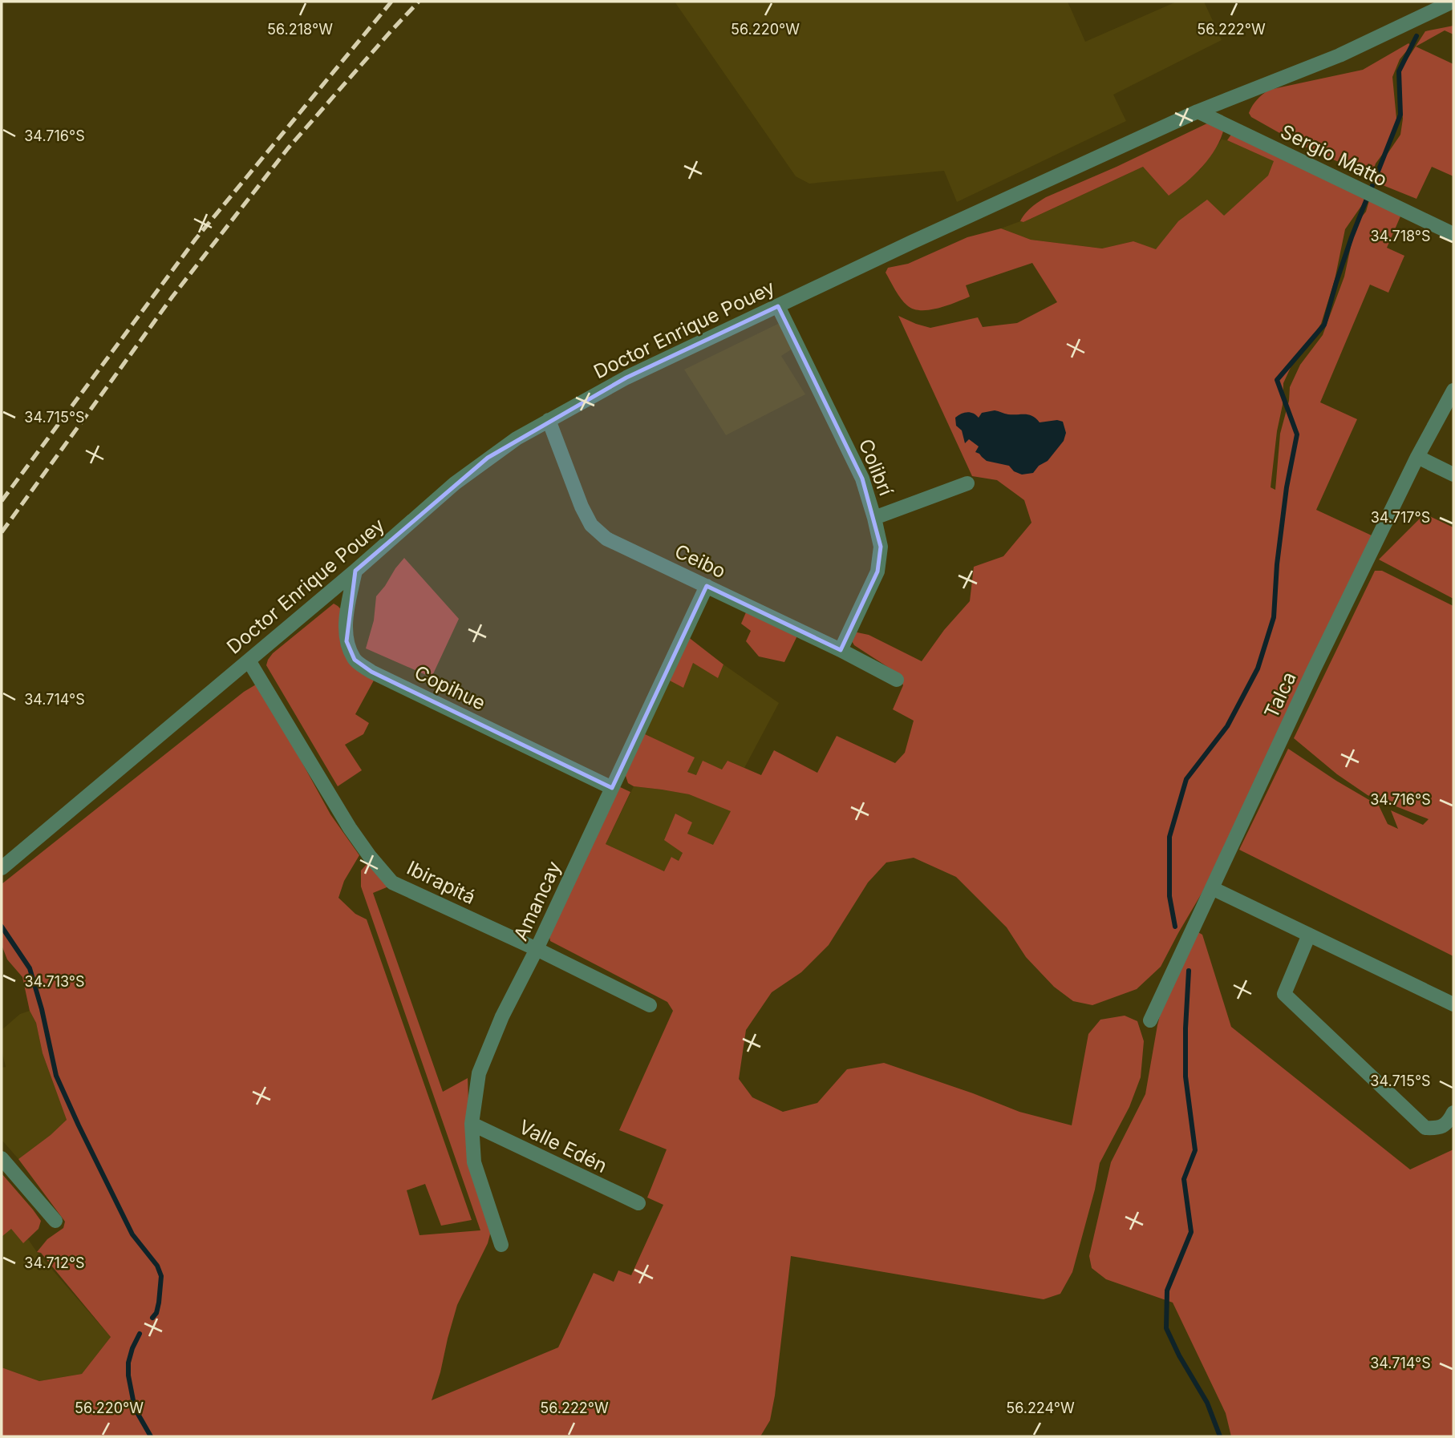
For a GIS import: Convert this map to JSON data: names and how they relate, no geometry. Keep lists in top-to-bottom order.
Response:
{
  "streets": {
    "street": [
      "Sergio Matto",
      "Doctor Enrique Pouey",
      "Colibrí",
      "Ceibo",
      "Copihue",
      "Talca",
      "Ibirapitá",
      "Amancay",
      "Valle Edén"
    ]
  },
  "crossings": [
    ["Sergio Matto", "Doctor Enrique Pouey"],
    ["Doctor Enrique Pouey", "Colibrí"],
    ["Doctor Enrique Pouey", "Ceibo"],
    ["Doctor Enrique Pouey", "Copihue"],
    ["Doctor Enrique Pouey", "Ibirapitá"],
    ["Colibrí", "Ceibo"],
    ["Ceibo", "Amancay"],
    ["Copihue", "Amancay"],
    ["Ibirapitá", "Amancay"],
    ["Amancay", "Valle Edén"]
  ],
  "coordinates": [
    "56.218°W",
    "56.220°W",
    "56.222°W",
    "34.716°S",
    "34.718°S",
    "34.715°S",
    "34.717°S",
    "34.714°S",
    "34.713°S",
    "34.712°S",
    "56.224°W"
  ]
}
